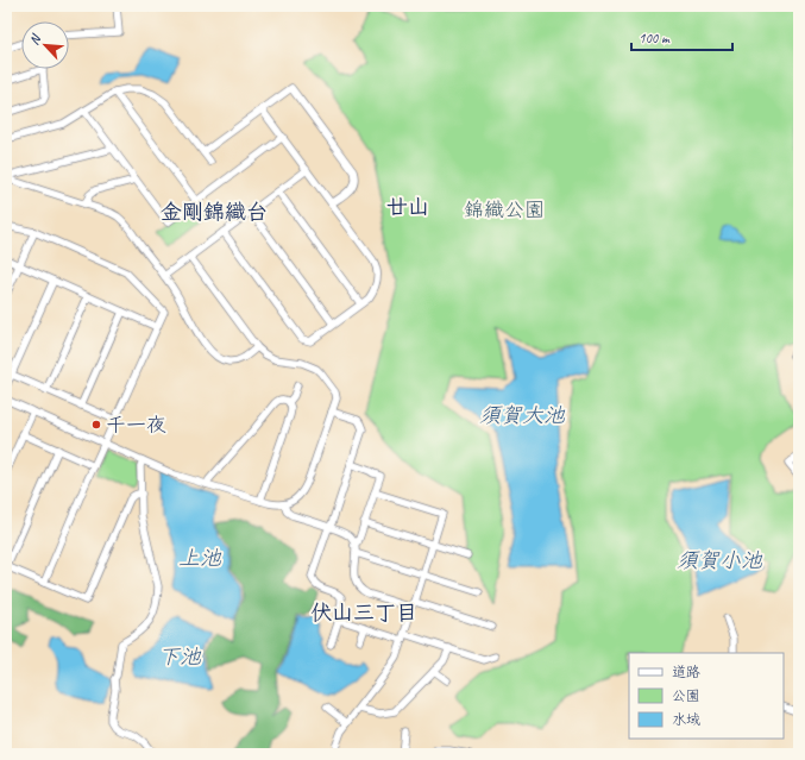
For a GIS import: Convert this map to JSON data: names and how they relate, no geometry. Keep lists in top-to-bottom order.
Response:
{
  "districts": ["廿山", "金剛錦織台", "伏山三丁目"],
  "water": [
    "須賀大池",
    "上池",
    "須賀小池",
    "下池"
  ],
  "parks": ["錦織公園"],
  "places": ["千一夜"],
  "legend": ["道路", "公園", "水域"],
  "scale_bar": "100 m",
  "north": "top left"
}
